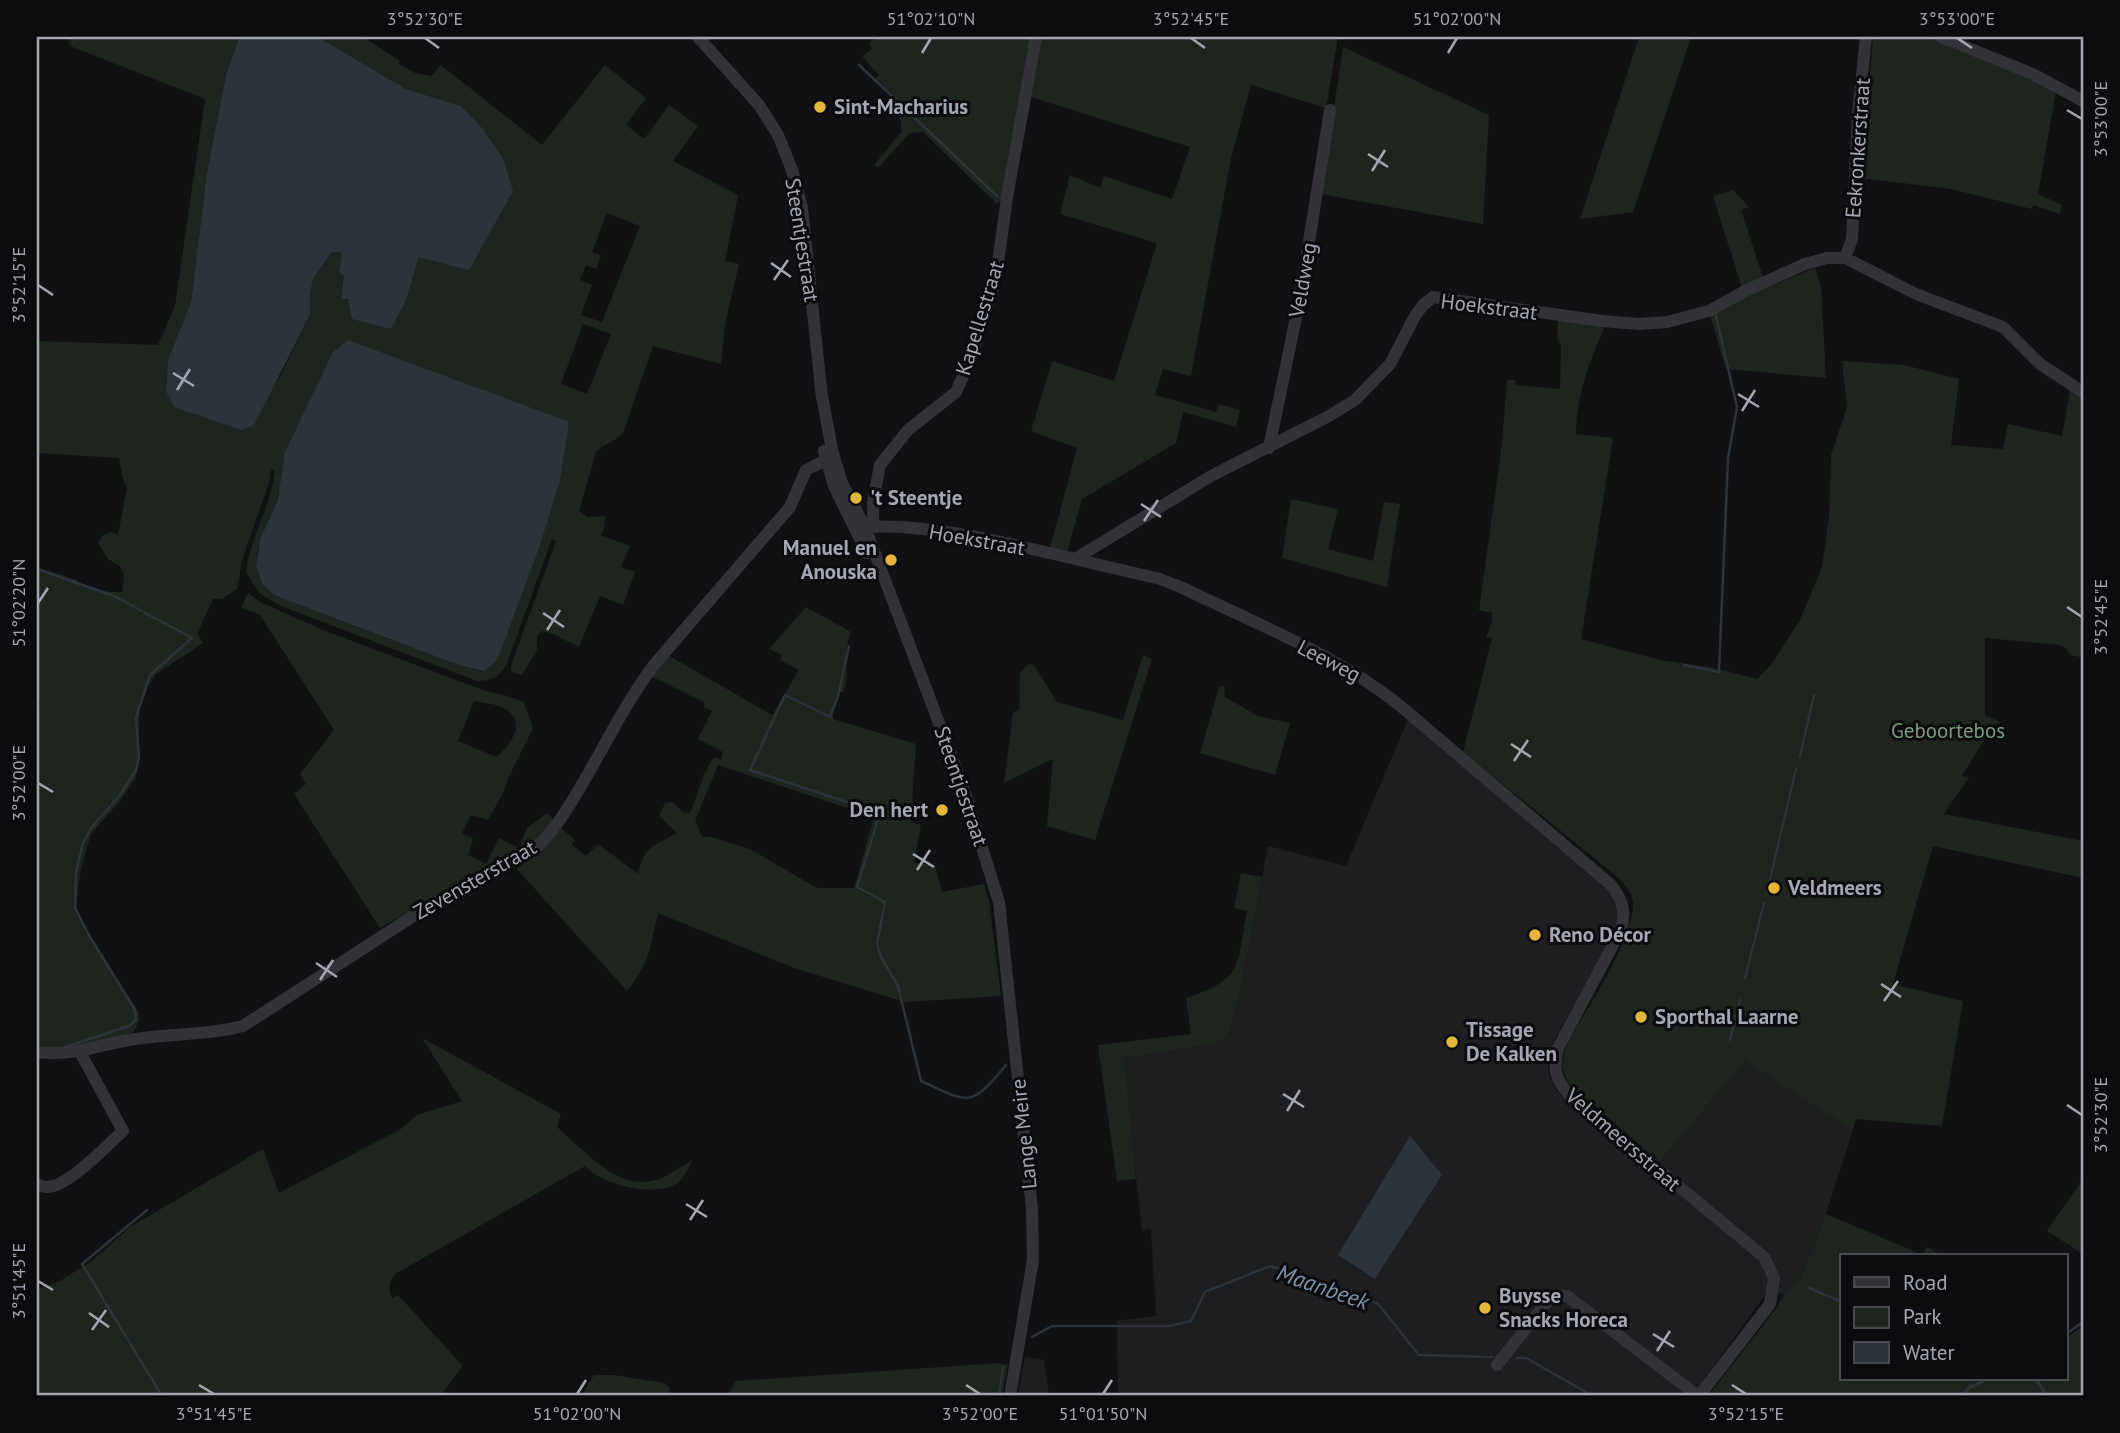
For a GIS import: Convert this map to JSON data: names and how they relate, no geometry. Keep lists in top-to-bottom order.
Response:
{
  "streets": {
    "street": [
      "Eekronkerstraat",
      "Steentjestraat",
      "Veldweg",
      "Hoekstraat",
      "Kapellestraat",
      "Leeweg",
      "Zevensterstraat",
      "Lange Meire",
      "Veldmeersstraat"
    ]
  },
  "crossings": [
    ["Eekronkerstraat", "Hoekstraat"],
    ["Steentjestraat", "Hoekstraat"],
    ["Steentjestraat", "Kapellestraat"],
    ["Steentjestraat", "Zevensterstraat"],
    ["Steentjestraat", "Lange Meire"],
    ["Veldweg", "Hoekstraat"],
    ["Hoekstraat", "Kapellestraat"],
    ["Hoekstraat", "Leeweg"],
    ["Leeweg", "Veldmeersstraat"]
  ],
  "water": ["Maanbeek"],
  "parks": ["Geboortebos"],
  "places": [
    "Sint-Macharius",
    "'t Steentje",
    "Manuel en Anouska",
    "Den hert",
    "Veldmeers",
    "Reno Décor",
    "Sporthal Laarne",
    "Tissage De Kalken",
    "Buysse Snacks Horeca"
  ],
  "legend": ["Road", "Park", "Water"],
  "coordinates": [
    "3°52'30\"E",
    "51°02'10\"N",
    "3°52'45\"E",
    "51°02'00\"N",
    "3°53'00\"E",
    "3°52'15\"E",
    "51°02'20\"N",
    "3°52'00\"E",
    "3°51'45\"E",
    "51°01'50\"N"
  ]
}
